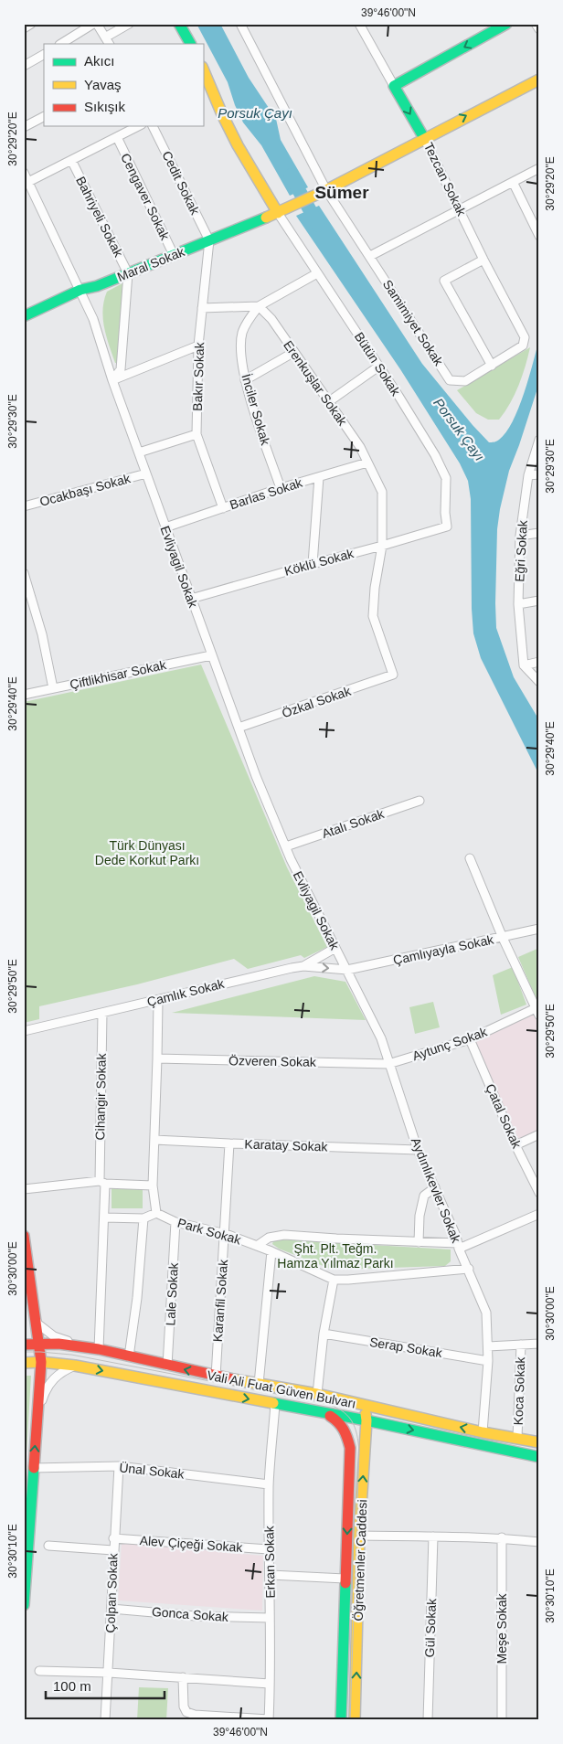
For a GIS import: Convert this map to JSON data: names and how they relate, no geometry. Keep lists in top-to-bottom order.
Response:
{
  "streets": {
    "main road": [
      "Tezcan Sokak",
      "Maral Sokak",
      "Vali Ali Fuat Güven Bulvarı",
      "Öğretmenler Caddesi"
    ],
    "street": [
      "Cedit Sokak",
      "Cengaver Sokak",
      "Bahriyeli Sokak",
      "Samimiyet Sokak",
      "Bütün Sokak",
      "Bakır Sokak",
      "Erenkuşlar Sokak",
      "İnciler Sokak",
      "Ocakbaşı Sokak",
      "Barlas Sokak",
      "Eğri Sokak",
      "Köklü Sokak",
      "Evliyagil Sokak",
      "Çiftlikhisar Sokak",
      "Özkal Sokak",
      "Atalı Sokak",
      "Çamlıyayla Sokak",
      "Çamlık Sokak",
      "Aytunç Sokak",
      "Özveren Sokak",
      "Cihangir Sokak",
      "Çatal Sokak",
      "Karatay Sokak",
      "Aydınlıkevler Sokak",
      "Park Sokak",
      "Lale Sokak",
      "Karanfil Sokak",
      "Serap Sokak",
      "Koca Sokak",
      "Ünal Sokak",
      "Alev Çiçeği Sokak",
      "Erkan Sokak",
      "Çolpan Sokak",
      "Gonca Sokak",
      "Gül Sokak",
      "Meşe Sokak"
    ]
  },
  "crossings": [
    ["Tezcan Sokak", "Maral Sokak"],
    ["Tezcan Sokak", "Samimiyet Sokak"],
    ["Cedit Sokak", "Maral Sokak"],
    ["Cedit Sokak", "Bakır Sokak"],
    ["Cengaver Sokak", "Maral Sokak"],
    ["Bahriyeli Sokak", "Maral Sokak"],
    ["Maral Sokak", "Samimiyet Sokak"],
    ["Maral Sokak", "Bütün Sokak"],
    ["Maral Sokak", "Bakır Sokak"],
    ["Maral Sokak", "Evliyagil Sokak"],
    ["Bütün Sokak", "Köklü Sokak"],
    ["Bakır Sokak", "Barlas Sokak"],
    ["Erenkuşlar Sokak", "İnciler Sokak"],
    ["Erenkuşlar Sokak", "Barlas Sokak"],
    ["Erenkuşlar Sokak", "Köklü Sokak"],
    ["Erenkuşlar Sokak", "Özkal Sokak"],
    ["İnciler Sokak", "Barlas Sokak"],
    ["Ocakbaşı Sokak", "Evliyagil Sokak"],
    ["Barlas Sokak", "Evliyagil Sokak"],
    ["Köklü Sokak", "Evliyagil Sokak"],
    ["Evliyagil Sokak", "Çiftlikhisar Sokak"],
    ["Evliyagil Sokak", "Özkal Sokak"],
    ["Evliyagil Sokak", "Atalı Sokak"],
    ["Evliyagil Sokak", "Aydınlıkevler Sokak"],
    ["Çamlıyayla Sokak", "Çamlık Sokak"],
    ["Çamlıyayla Sokak", "Aydınlıkevler Sokak"],
    ["Çamlık Sokak", "Cihangir Sokak"],
    ["Çamlık Sokak", "Aydınlıkevler Sokak"],
    ["Aytunç Sokak", "Özveren Sokak"],
    ["Aytunç Sokak", "Çatal Sokak"],
    ["Aytunç Sokak", "Aydınlıkevler Sokak"],
    ["Özveren Sokak", "Aydınlıkevler Sokak"],
    ["Cihangir Sokak", "Vali Ali Fuat Güven Bulvarı"],
    ["Karatay Sokak", "Aydınlıkevler Sokak"],
    ["Karatay Sokak", "Karanfil Sokak"],
    ["Aydınlıkevler Sokak", "Park Sokak"],
    ["Aydınlıkevler Sokak", "Serap Sokak"],
    ["Aydınlıkevler Sokak", "Vali Ali Fuat Güven Bulvarı"],
    ["Park Sokak", "Lale Sokak"],
    ["Park Sokak", "Karanfil Sokak"],
    ["Lale Sokak", "Vali Ali Fuat Güven Bulvarı"],
    ["Karanfil Sokak", "Vali Ali Fuat Güven Bulvarı"],
    ["Vali Ali Fuat Güven Bulvarı", "Koca Sokak"],
    ["Vali Ali Fuat Güven Bulvarı", "Öğretmenler Caddesi"],
    ["Vali Ali Fuat Güven Bulvarı", "Erkan Sokak"],
    ["Ünal Sokak", "Erkan Sokak"],
    ["Ünal Sokak", "Çolpan Sokak"],
    ["Alev Çiçeği Sokak", "Erkan Sokak"],
    ["Alev Çiçeği Sokak", "Çolpan Sokak"],
    ["Erkan Sokak", "Gonca Sokak"],
    ["Çolpan Sokak", "Gonca Sokak"]
  ],
  "districts": ["Sümer"],
  "water": ["Porsuk Çayı"],
  "parks": ["Türk Dünyası Dede Korkut Parkı", "Şht. Plt. Teğm. Hamza Yılmaz Parkı"],
  "legend": ["Akıcı", "Yavaş", "Sıkışık"],
  "scale_bar": "100 m",
  "coordinates": [
    "39°46'00\"N",
    "30°29'20\"E",
    "30°29'30\"E",
    "30°29'40\"E",
    "30°29'50\"E",
    "30°30'00\"E",
    "30°30'10\"E"
  ]
}
